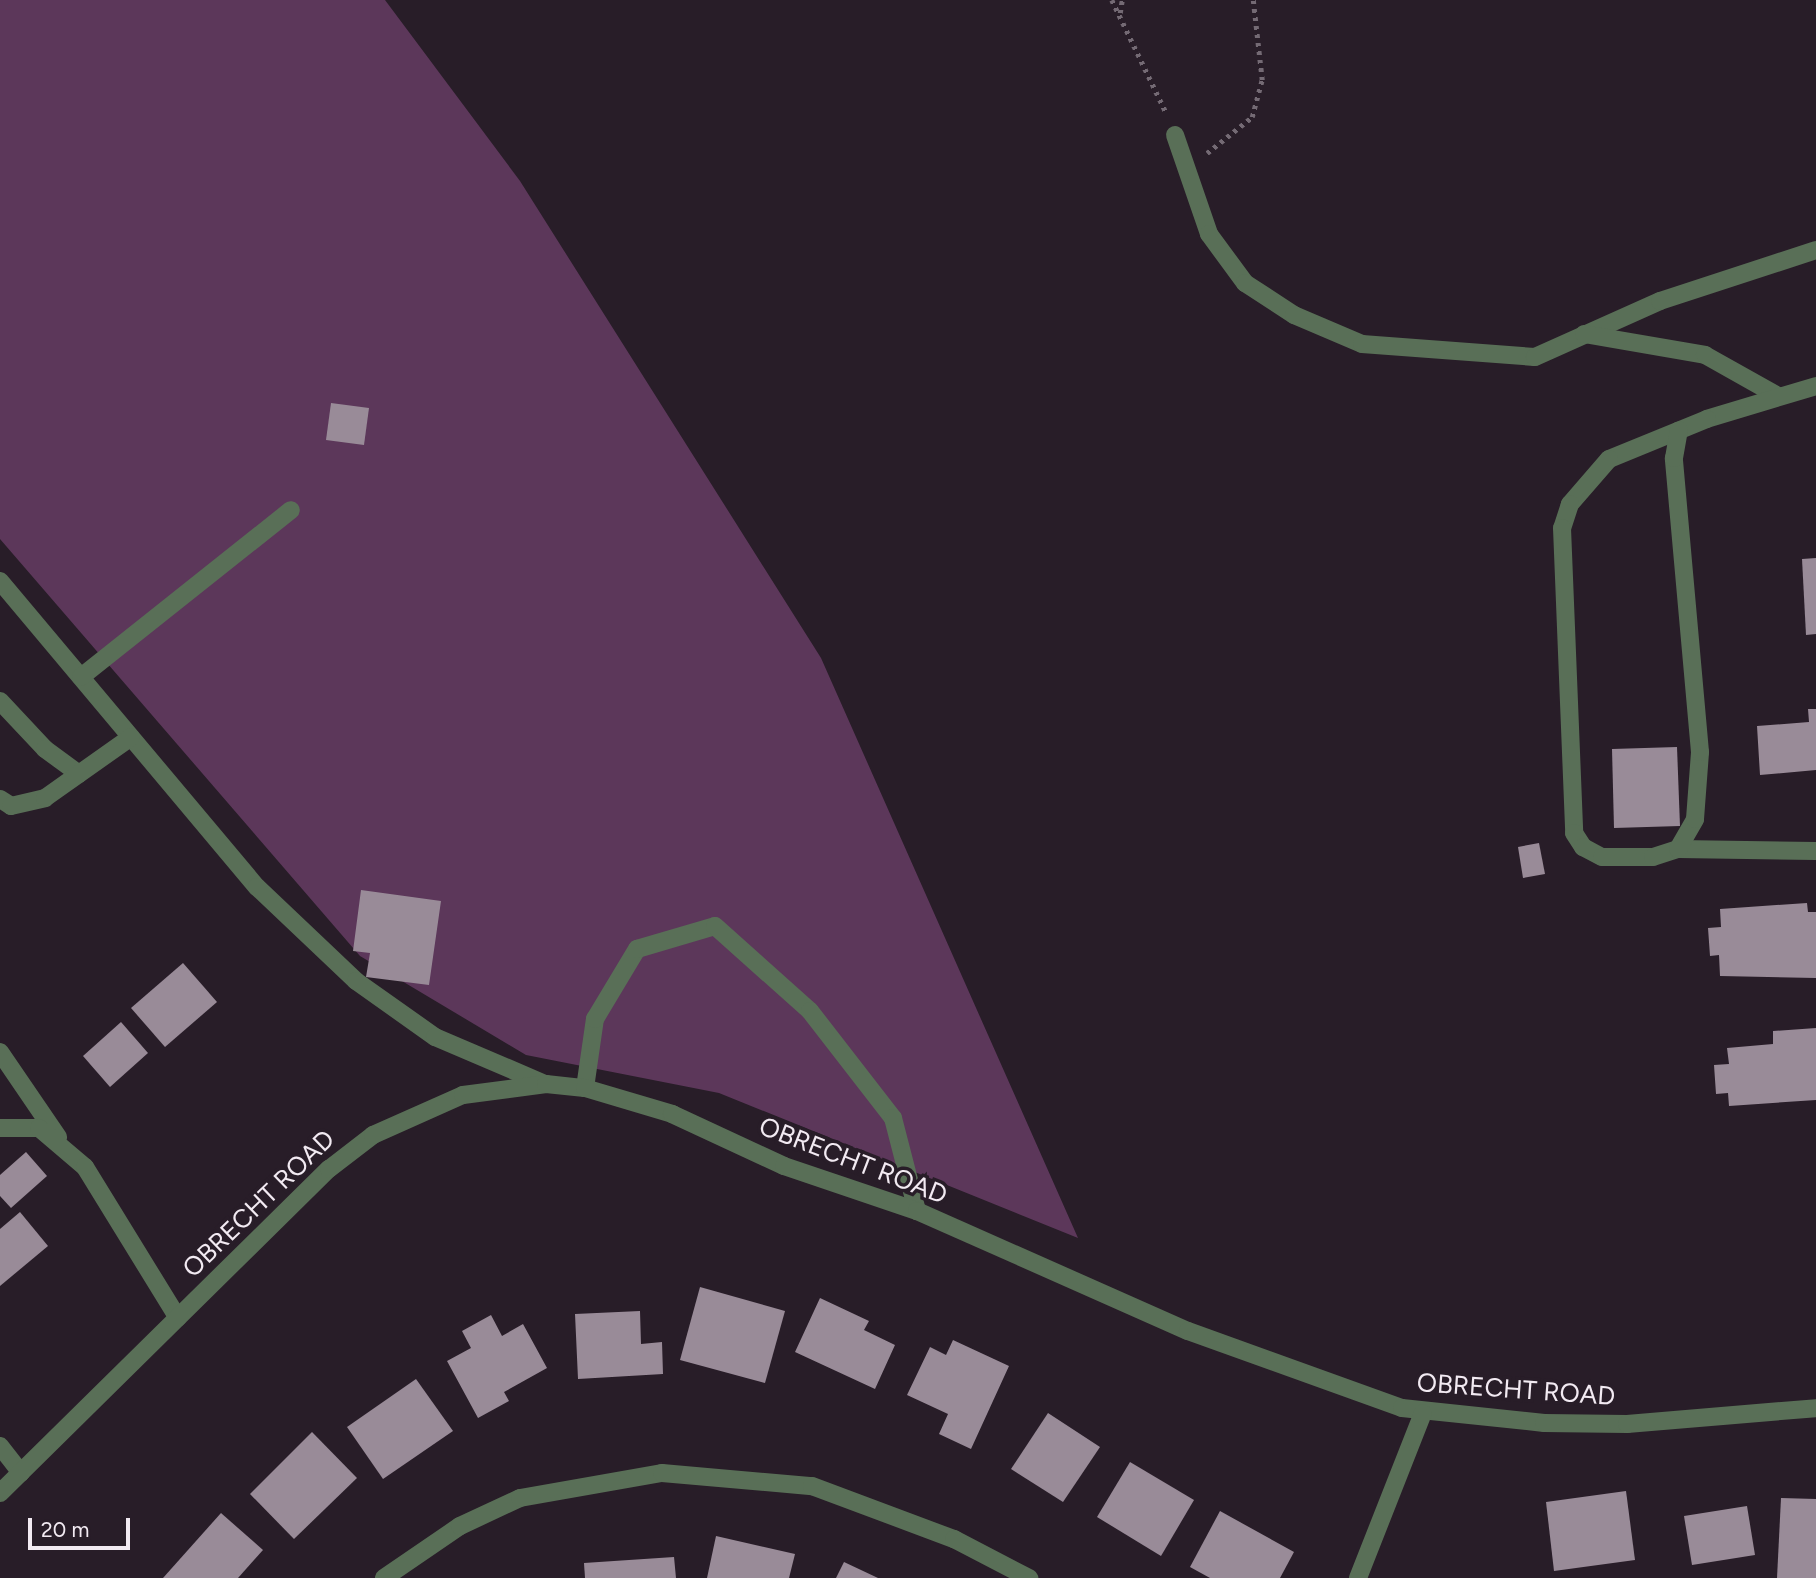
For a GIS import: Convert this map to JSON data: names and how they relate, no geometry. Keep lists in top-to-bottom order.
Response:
{
  "streets": {
    "street": ["OBRECHT ROAD"]
  },
  "scale_bar": "20 m"
}
